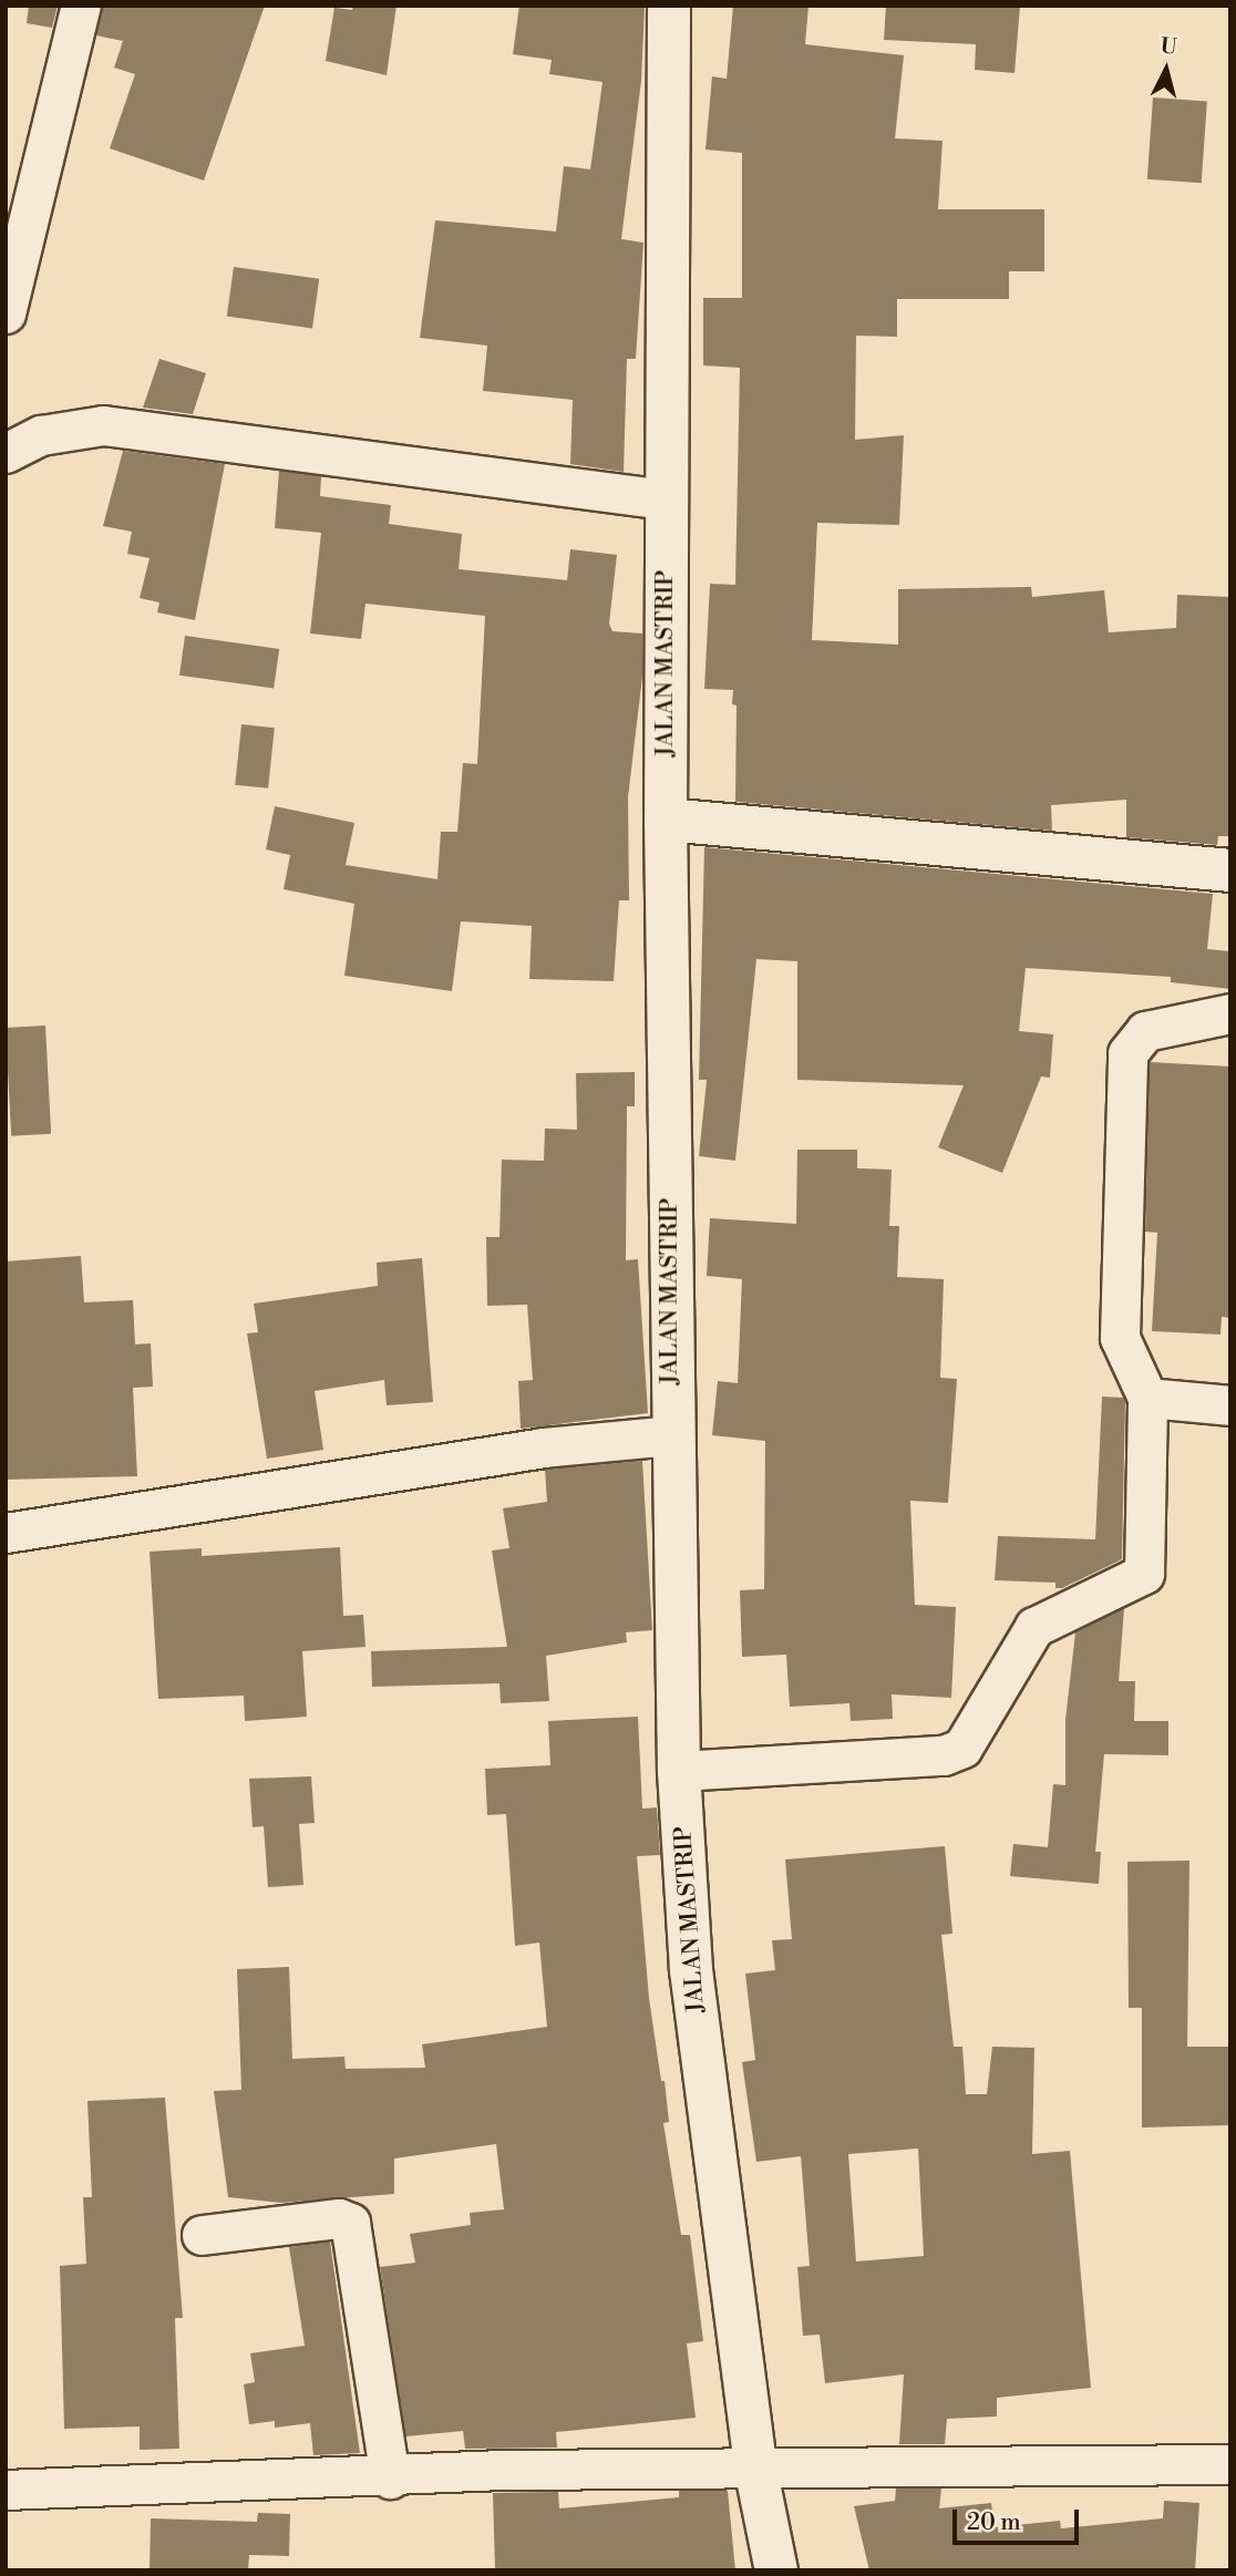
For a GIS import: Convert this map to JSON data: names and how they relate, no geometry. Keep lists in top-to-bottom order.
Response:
{
  "streets": {
    "main road": ["JALAN MASTRIP"]
  },
  "scale_bar": "20 m",
  "north": "top"
}
